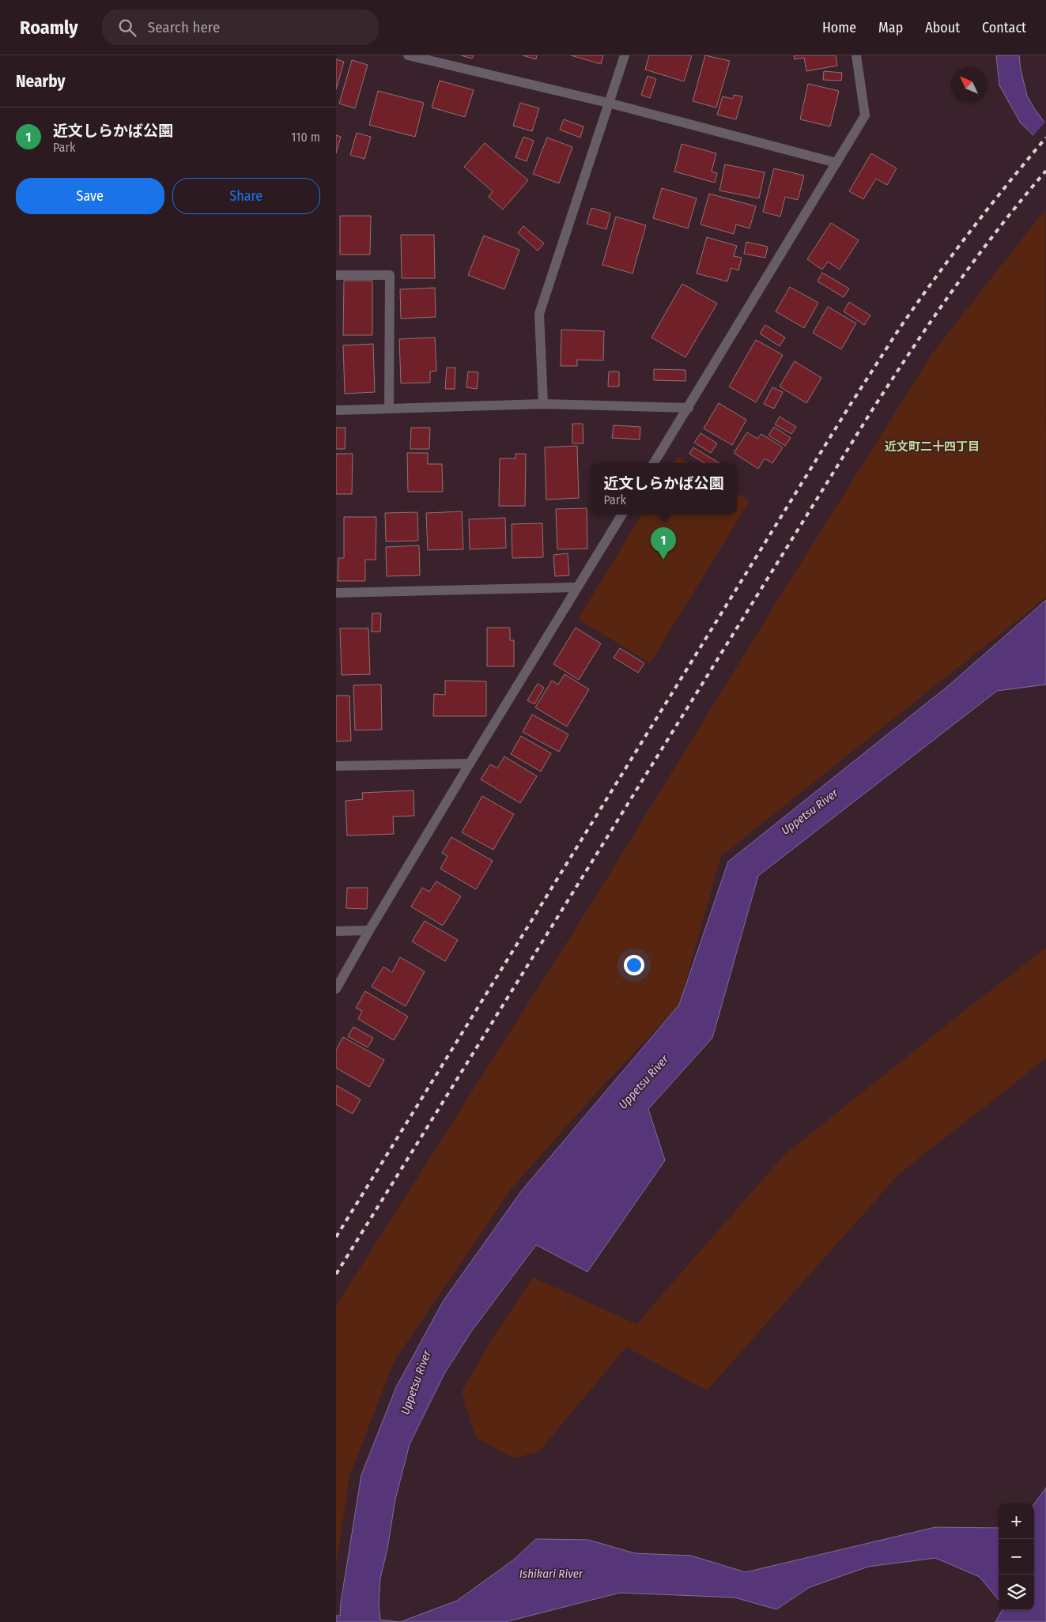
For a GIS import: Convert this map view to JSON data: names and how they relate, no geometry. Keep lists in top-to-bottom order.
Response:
{
  "districts": ["近文町二十四丁目"],
  "water": ["Uppetsu River", "Ishikari River"],
  "north": "top left",
  "page": {
    "header": "Roamly",
    "search": "Search here",
    "nav": [
      "Home",
      "Map",
      "About",
      "Contact"
    ],
    "heading": "Nearby",
    "list": [
      {
        "mark": "1",
        "name": "近文しらかば公園",
        "note": "Park",
        "value": "110 m"
      }
    ],
    "buttons": ["Save", "Share"],
    "popup": ["近文しらかば公園", "Park"],
    "pins": "1",
    "map_buttons": ["+", "−"]
  }
}
